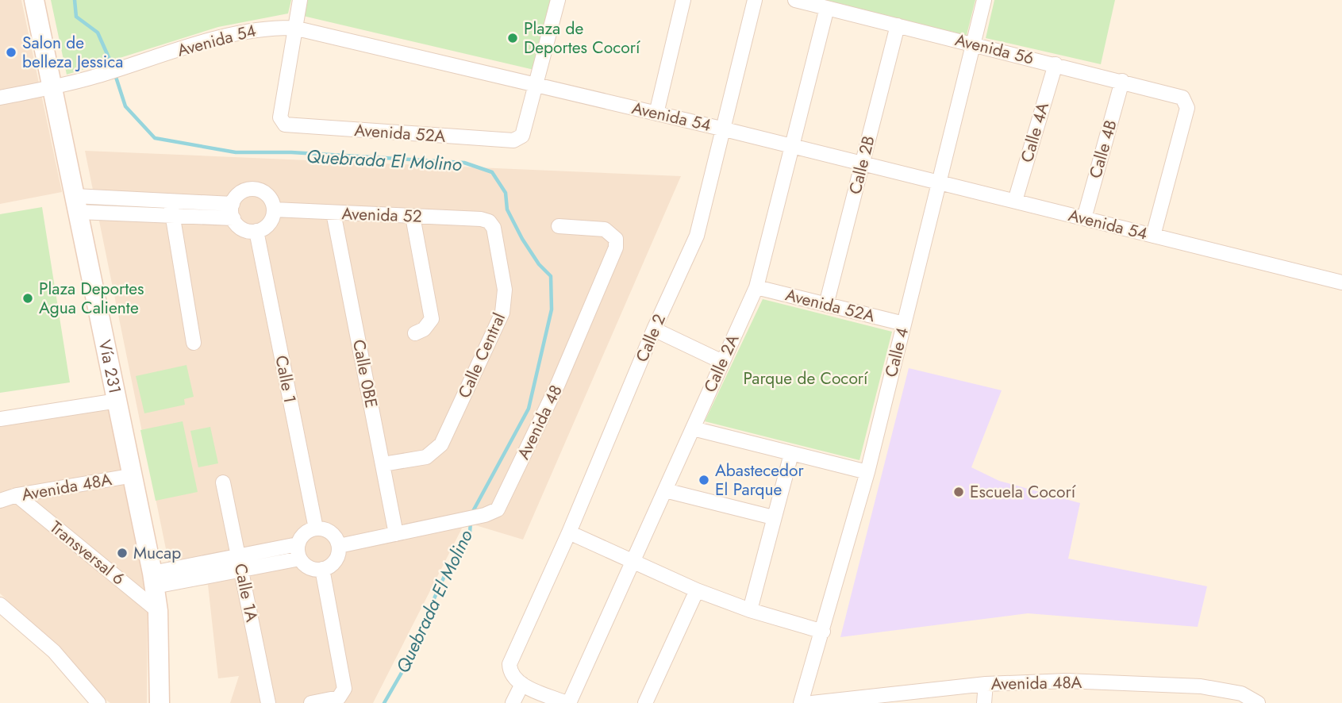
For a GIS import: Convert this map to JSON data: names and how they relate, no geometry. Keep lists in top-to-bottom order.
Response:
{
  "streets": {
    "main road": ["Vía 231"],
    "street": [
      "Avenida 54",
      "Avenida 56",
      "Calle 4A",
      "Avenida 52A",
      "Calle 4B",
      "Calle 2B",
      "Avenida 52",
      "Calle 2",
      "Calle 4",
      "Calle Central",
      "Calle 2A",
      "Calle 0BE",
      "Calle 1",
      "Avenida 48",
      "Avenida 48A",
      "Transversal 6",
      "Calle 1A"
    ]
  },
  "crossings": [
    ["Avenida 54", "Avenida 56"],
    ["Avenida 54", "Calle 4A"],
    ["Avenida 54", "Avenida 52A"],
    ["Avenida 54", "Calle 4B"],
    ["Avenida 54", "Calle 2B"],
    ["Avenida 54", "Calle 2"],
    ["Avenida 54", "Calle 4"],
    ["Avenida 54", "Calle 2A"],
    ["Avenida 54", "Vía 231"],
    ["Avenida 56", "Calle 4A"],
    ["Avenida 56", "Calle 4B"],
    ["Avenida 56", "Calle 2B"],
    ["Avenida 56", "Calle 4"],
    ["Avenida 56", "Calle 2A"],
    ["Avenida 52A", "Calle 2B"],
    ["Avenida 52A", "Calle 4"],
    ["Avenida 52A", "Calle 2A"],
    ["Avenida 52", "Calle Central"],
    ["Avenida 52", "Calle 0BE"],
    ["Avenida 52", "Calle 1"],
    ["Calle Central", "Calle 0BE"],
    ["Vía 231", "Avenida 48A"],
    ["Vía 231", "Transversal 6"],
    ["Calle 0BE", "Avenida 48"],
    ["Calle 1", "Avenida 48"],
    ["Avenida 48A", "Transversal 6"]
  ],
  "water": ["Quebrada El Molino"],
  "parks": ["Parque de Cocorí"],
  "places": [
    "Plaza de Deportes Cocorí",
    "Salon de belleza Jessica",
    "Plaza Deportes Agua Caliente",
    "Abastecedor El Parque",
    "Escuela Cocorí",
    "Mucap"
  ]
}
